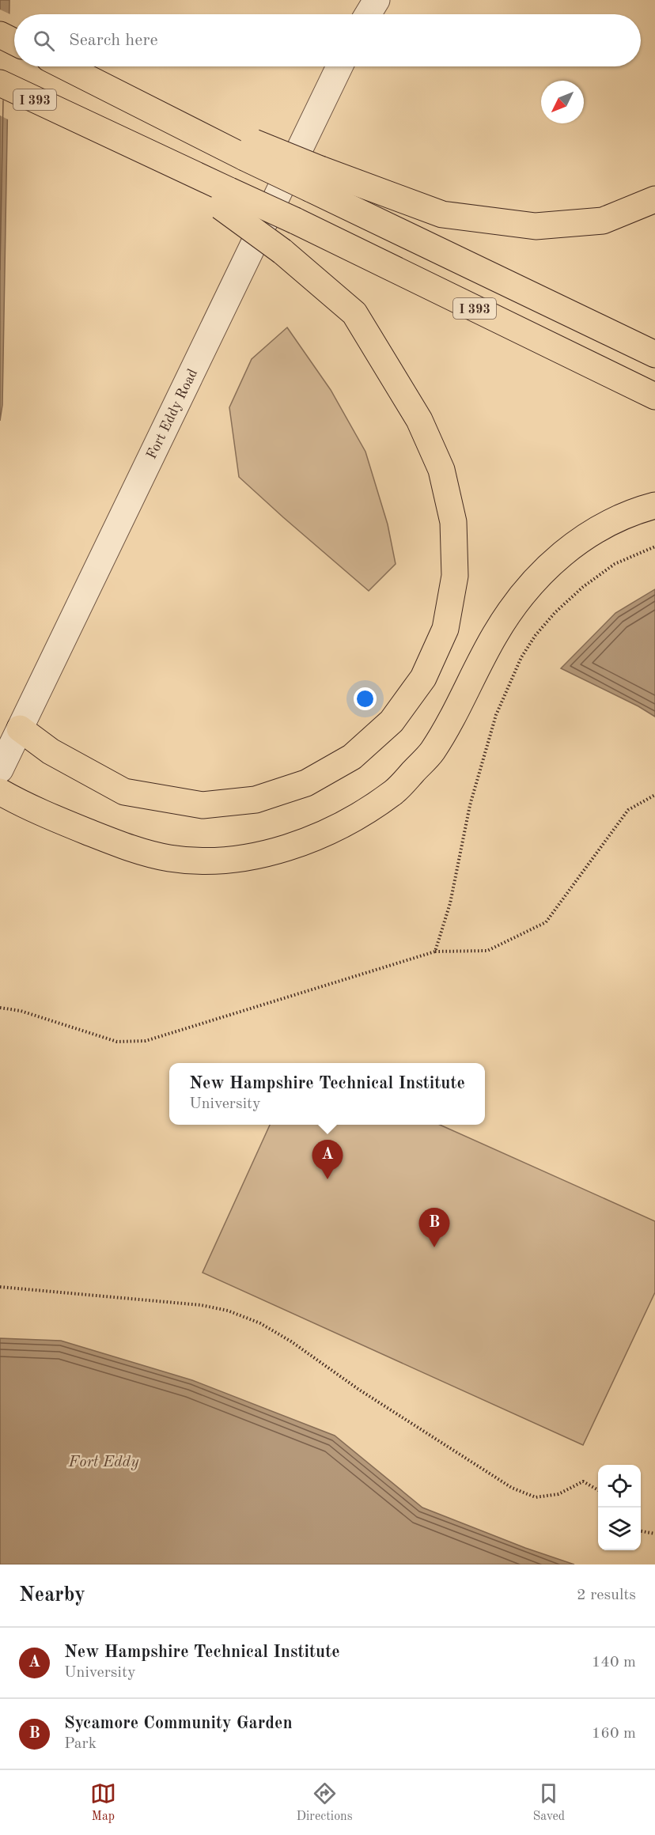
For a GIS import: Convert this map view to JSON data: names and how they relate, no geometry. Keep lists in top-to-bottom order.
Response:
{
  "streets": {
    "highway": ["I 393"],
    "street": ["Fort Eddy Road"]
  },
  "water": ["Fort Eddy"],
  "north": "bottom left",
  "page": {
    "search": "Search here",
    "popup": ["New Hampshire Technical Institute", "University"],
    "pins": ["A", "B"],
    "heading": ["Nearby", "2 results"],
    "list": [
      {
        "mark": "A",
        "name": "New Hampshire Technical Institute",
        "note": "University",
        "value": "140 m"
      },
      {
        "mark": "B",
        "name": "Sycamore Community Garden",
        "note": "Park",
        "value": "160 m"
      }
    ],
    "nav": ["Map", "Directions", "Saved"]
  }
}
